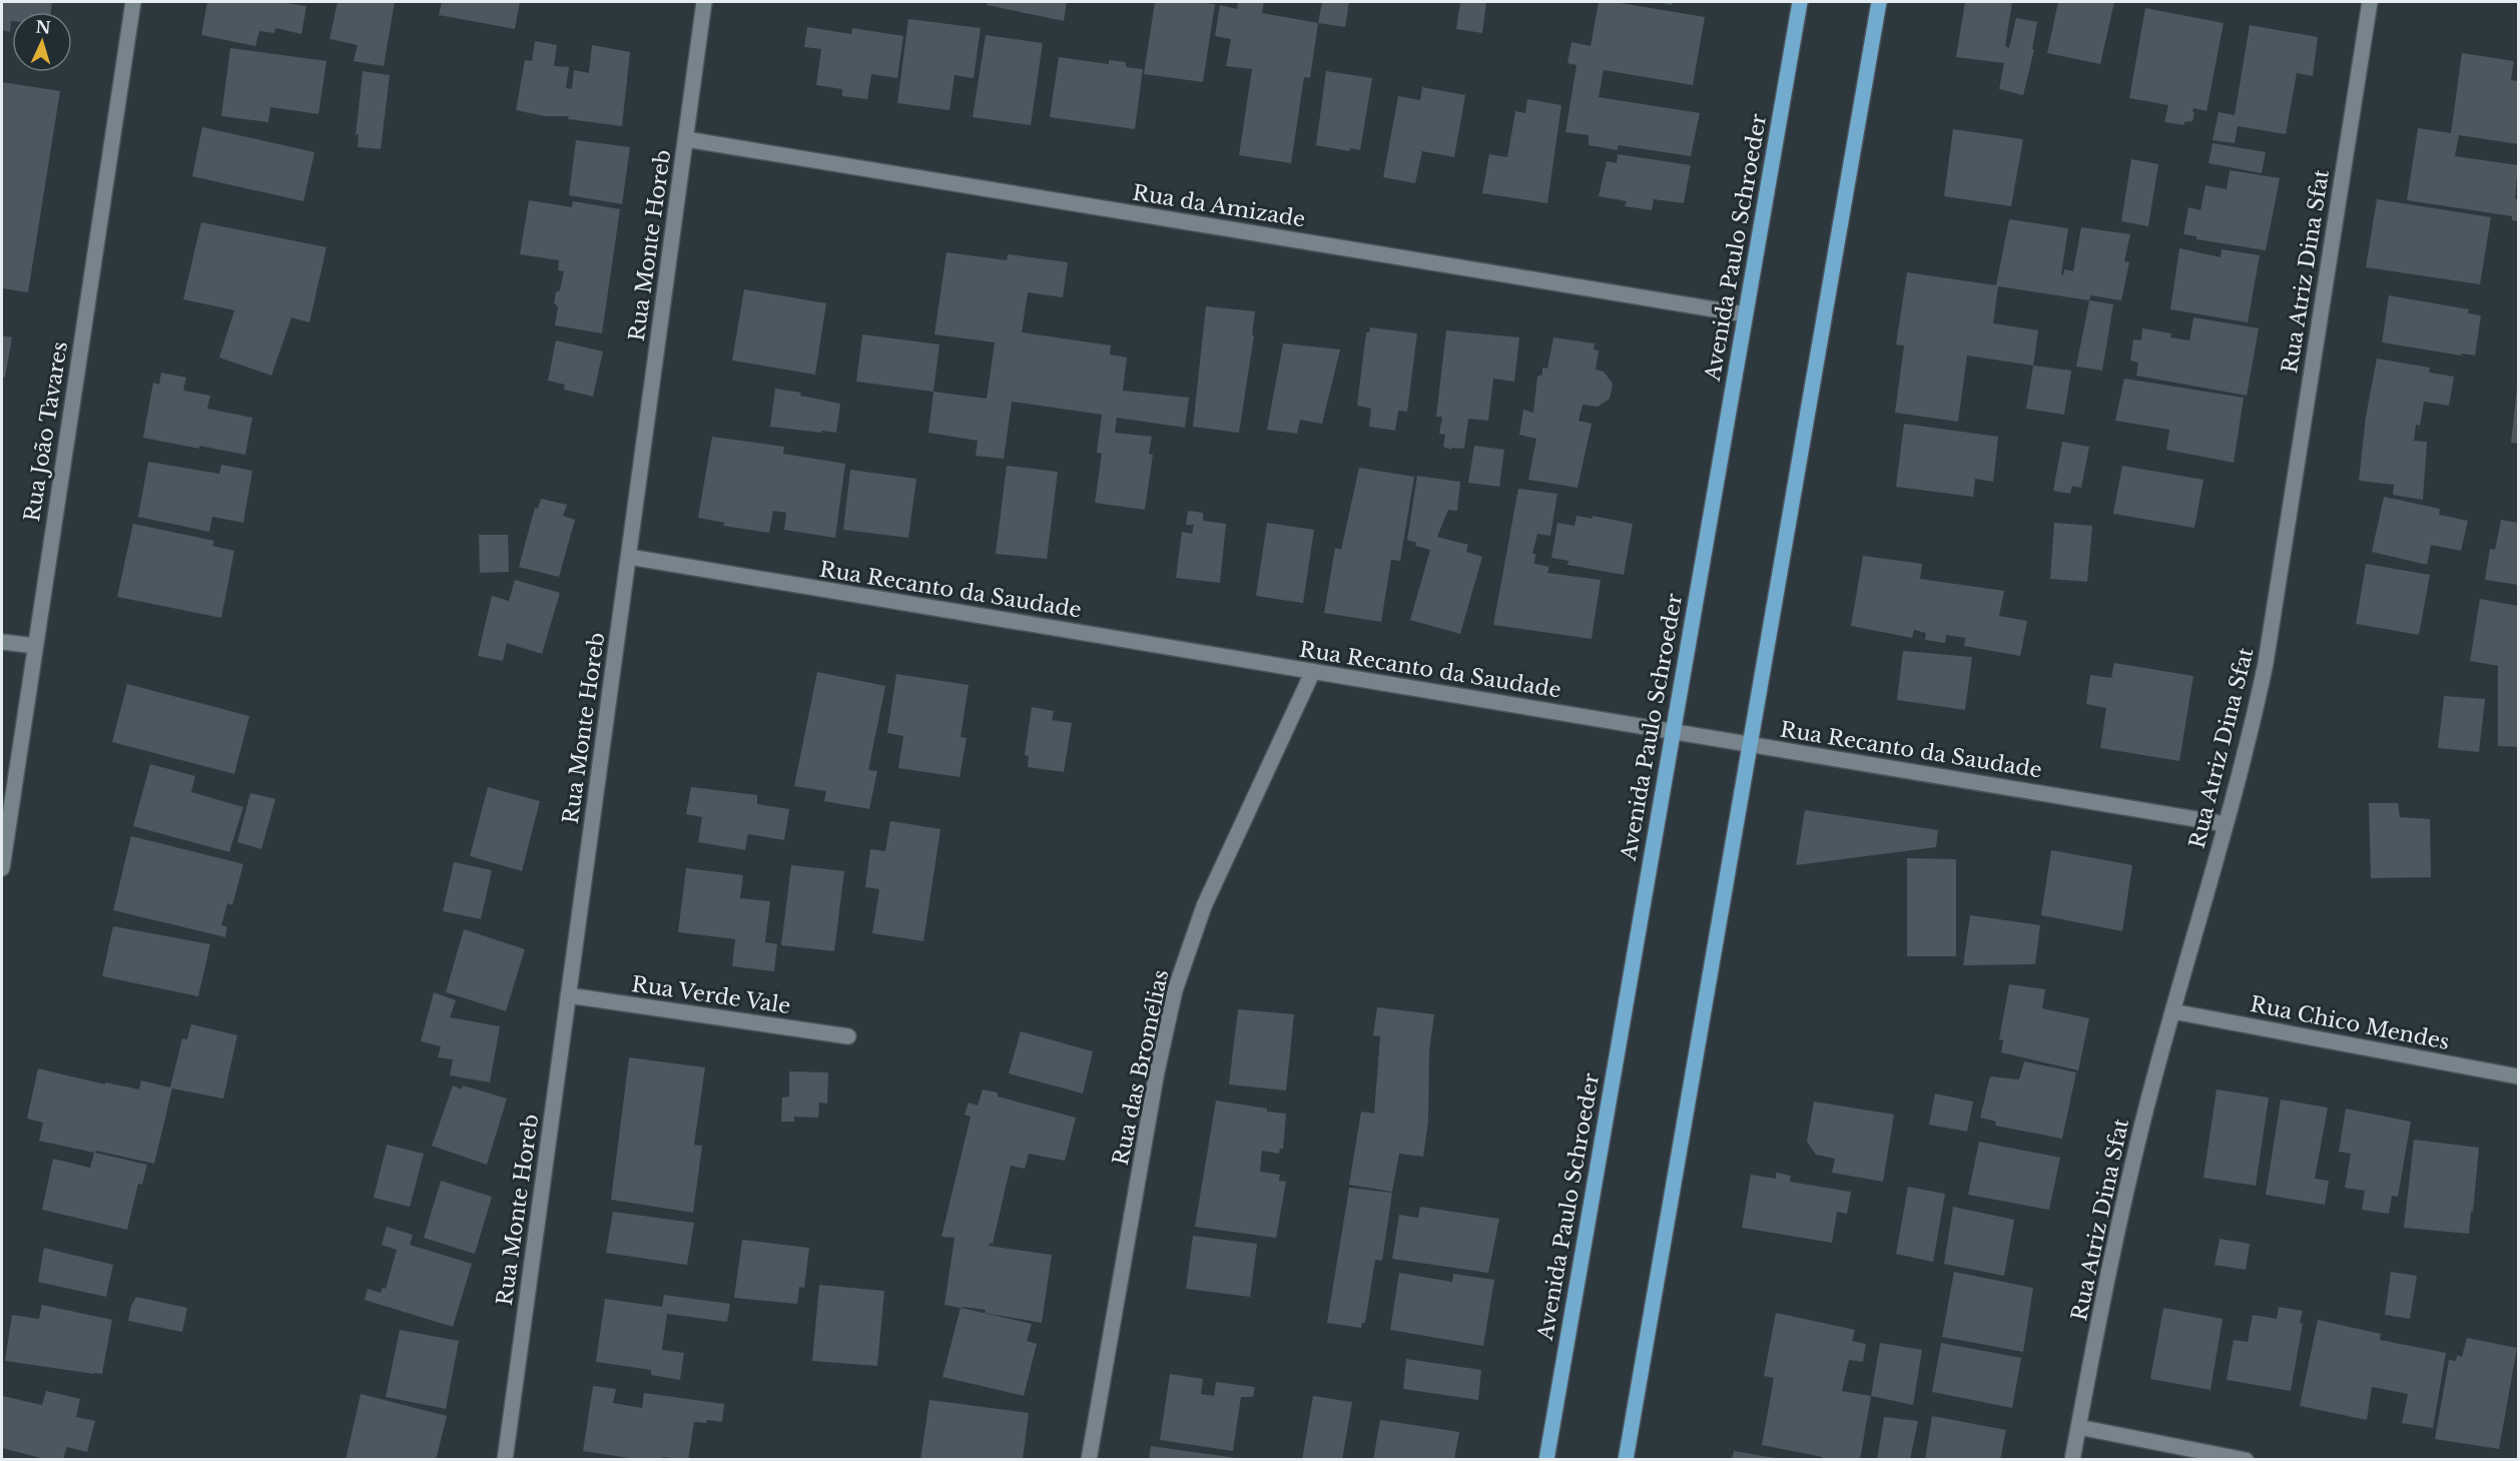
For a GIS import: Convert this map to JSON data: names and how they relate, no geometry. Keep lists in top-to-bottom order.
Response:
{
  "streets": {
    "main road": ["Avenida Paulo Schroeder"],
    "street": [
      "Rua da Amizade",
      "Rua Monte Horeb",
      "Rua Atriz Dina Sfat",
      "Rua João Tavares",
      "Rua Recanto da Saudade",
      "Rua Verde Vale",
      "Rua Chico Mendes",
      "Rua das Bromélias"
    ]
  },
  "crossings": [
    ["Rua da Amizade", "Rua Monte Horeb"],
    ["Rua da Amizade", "Avenida Paulo Schroeder"],
    ["Rua Monte Horeb", "Rua Recanto da Saudade"],
    ["Rua Monte Horeb", "Rua Verde Vale"],
    ["Avenida Paulo Schroeder", "Rua Recanto da Saudade"],
    ["Rua Atriz Dina Sfat", "Rua Recanto da Saudade"],
    ["Rua Atriz Dina Sfat", "Rua Chico Mendes"],
    ["Rua Recanto da Saudade", "Rua das Bromélias"]
  ],
  "north": "top"
}
